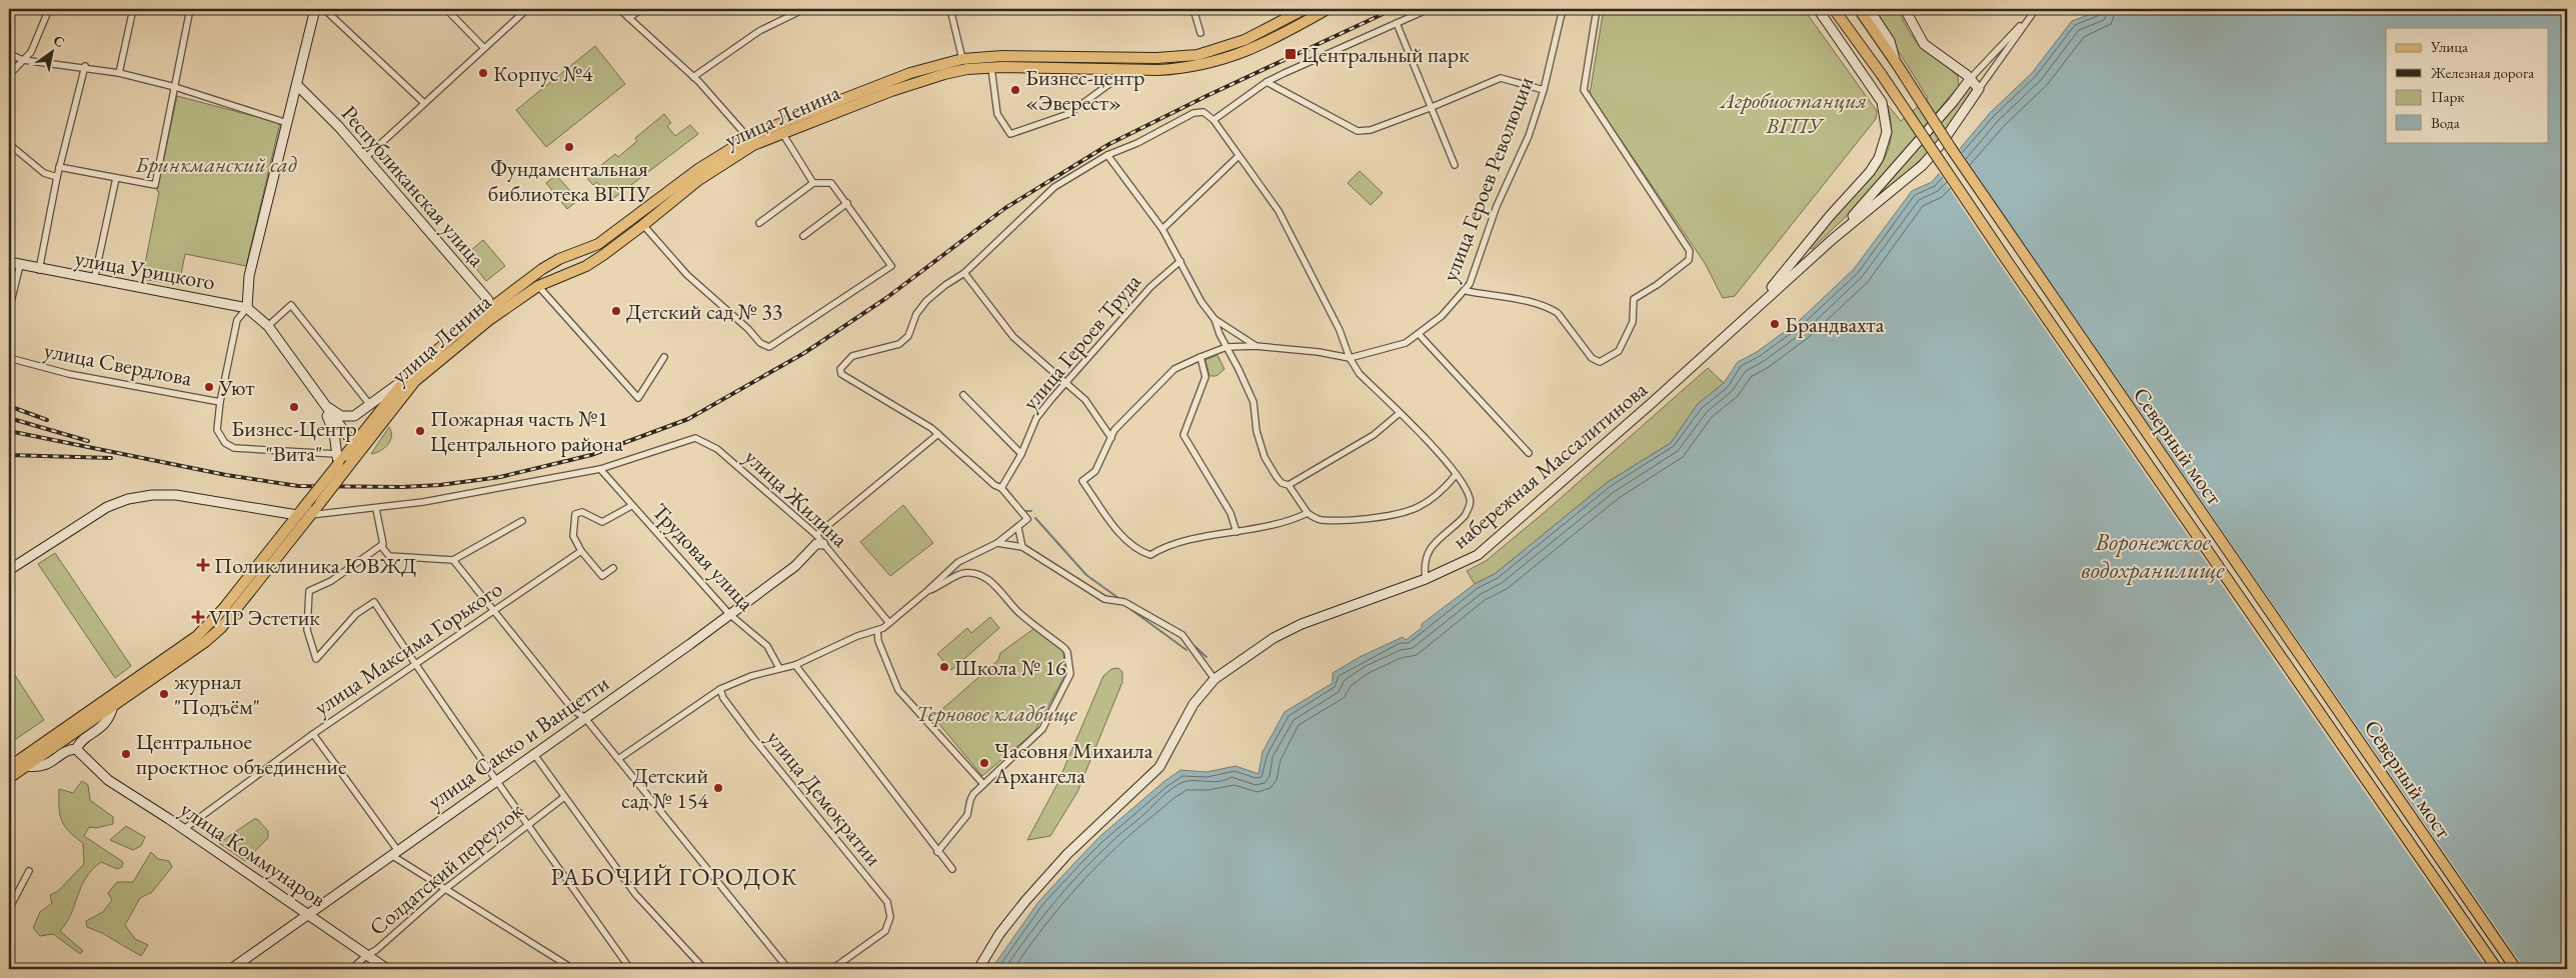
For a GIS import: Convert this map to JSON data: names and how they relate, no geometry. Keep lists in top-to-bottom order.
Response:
{
  "streets": {
    "main road": [
      "улица Ленина",
      "Республиканская улица",
      "улица Урицкого",
      "Северный мост",
      "набережная Массалитинова",
      "улица Сакко и Ванцетти",
      "улица Коммунаров"
    ],
    "street": [
      "улица Героев Революции",
      "улица Героев Труда",
      "улица Свердлова",
      "улица Жилина",
      "Трудовая улица",
      "улица Максима Горького",
      "улица Демократии",
      "Солдатский переулок"
    ]
  },
  "crossings": [
    ["улица Ленина", "Республиканская улица"],
    ["улица Ленина", "улица Урицкого"],
    ["улица Жилина", "Трудовая улица"],
    ["улица Жилина", "улица Сакко и Ванцетти"],
    ["Трудовая улица", "улица Сакко и Ванцетти"],
    ["улица Максима Горького", "улица Коммунаров"],
    ["улица Сакко и Ванцетти", "улица Коммунаров"],
    ["улица Коммунаров", "Солдатский переулок"]
  ],
  "districts": ["РАБОЧИЙ ГОРОДОК"],
  "water": ["Воронежское водохранилище"],
  "parks": ["Агробиостанция ВГПУ", "Бринкманский сад", "Терновое кладбище"],
  "places": {
    "transit": ["Центральный парк"],
    "other": [
      "Корпус №4",
      "Бизнес-центр «Эверест»",
      "Фундаментальная библиотека ВГПУ",
      "Детский сад № 33",
      "Брандвахта",
      "Уют",
      "Бизнес-Центр \"Вита\"",
      "Пожарная часть №1 Центрального района",
      "Школа № 16",
      "журнал \"Подъём\"",
      "Центральное проектное объединение",
      "Часовня Михаила Архангела",
      "Детский сад № 154"
    ],
    "health": ["Поликлиника ЮВЖД", "VIP Эстетик"]
  },
  "legend": [
    "Улица",
    "Железная дорога",
    "Парк",
    "Вода"
  ],
  "north": "top right"
}
